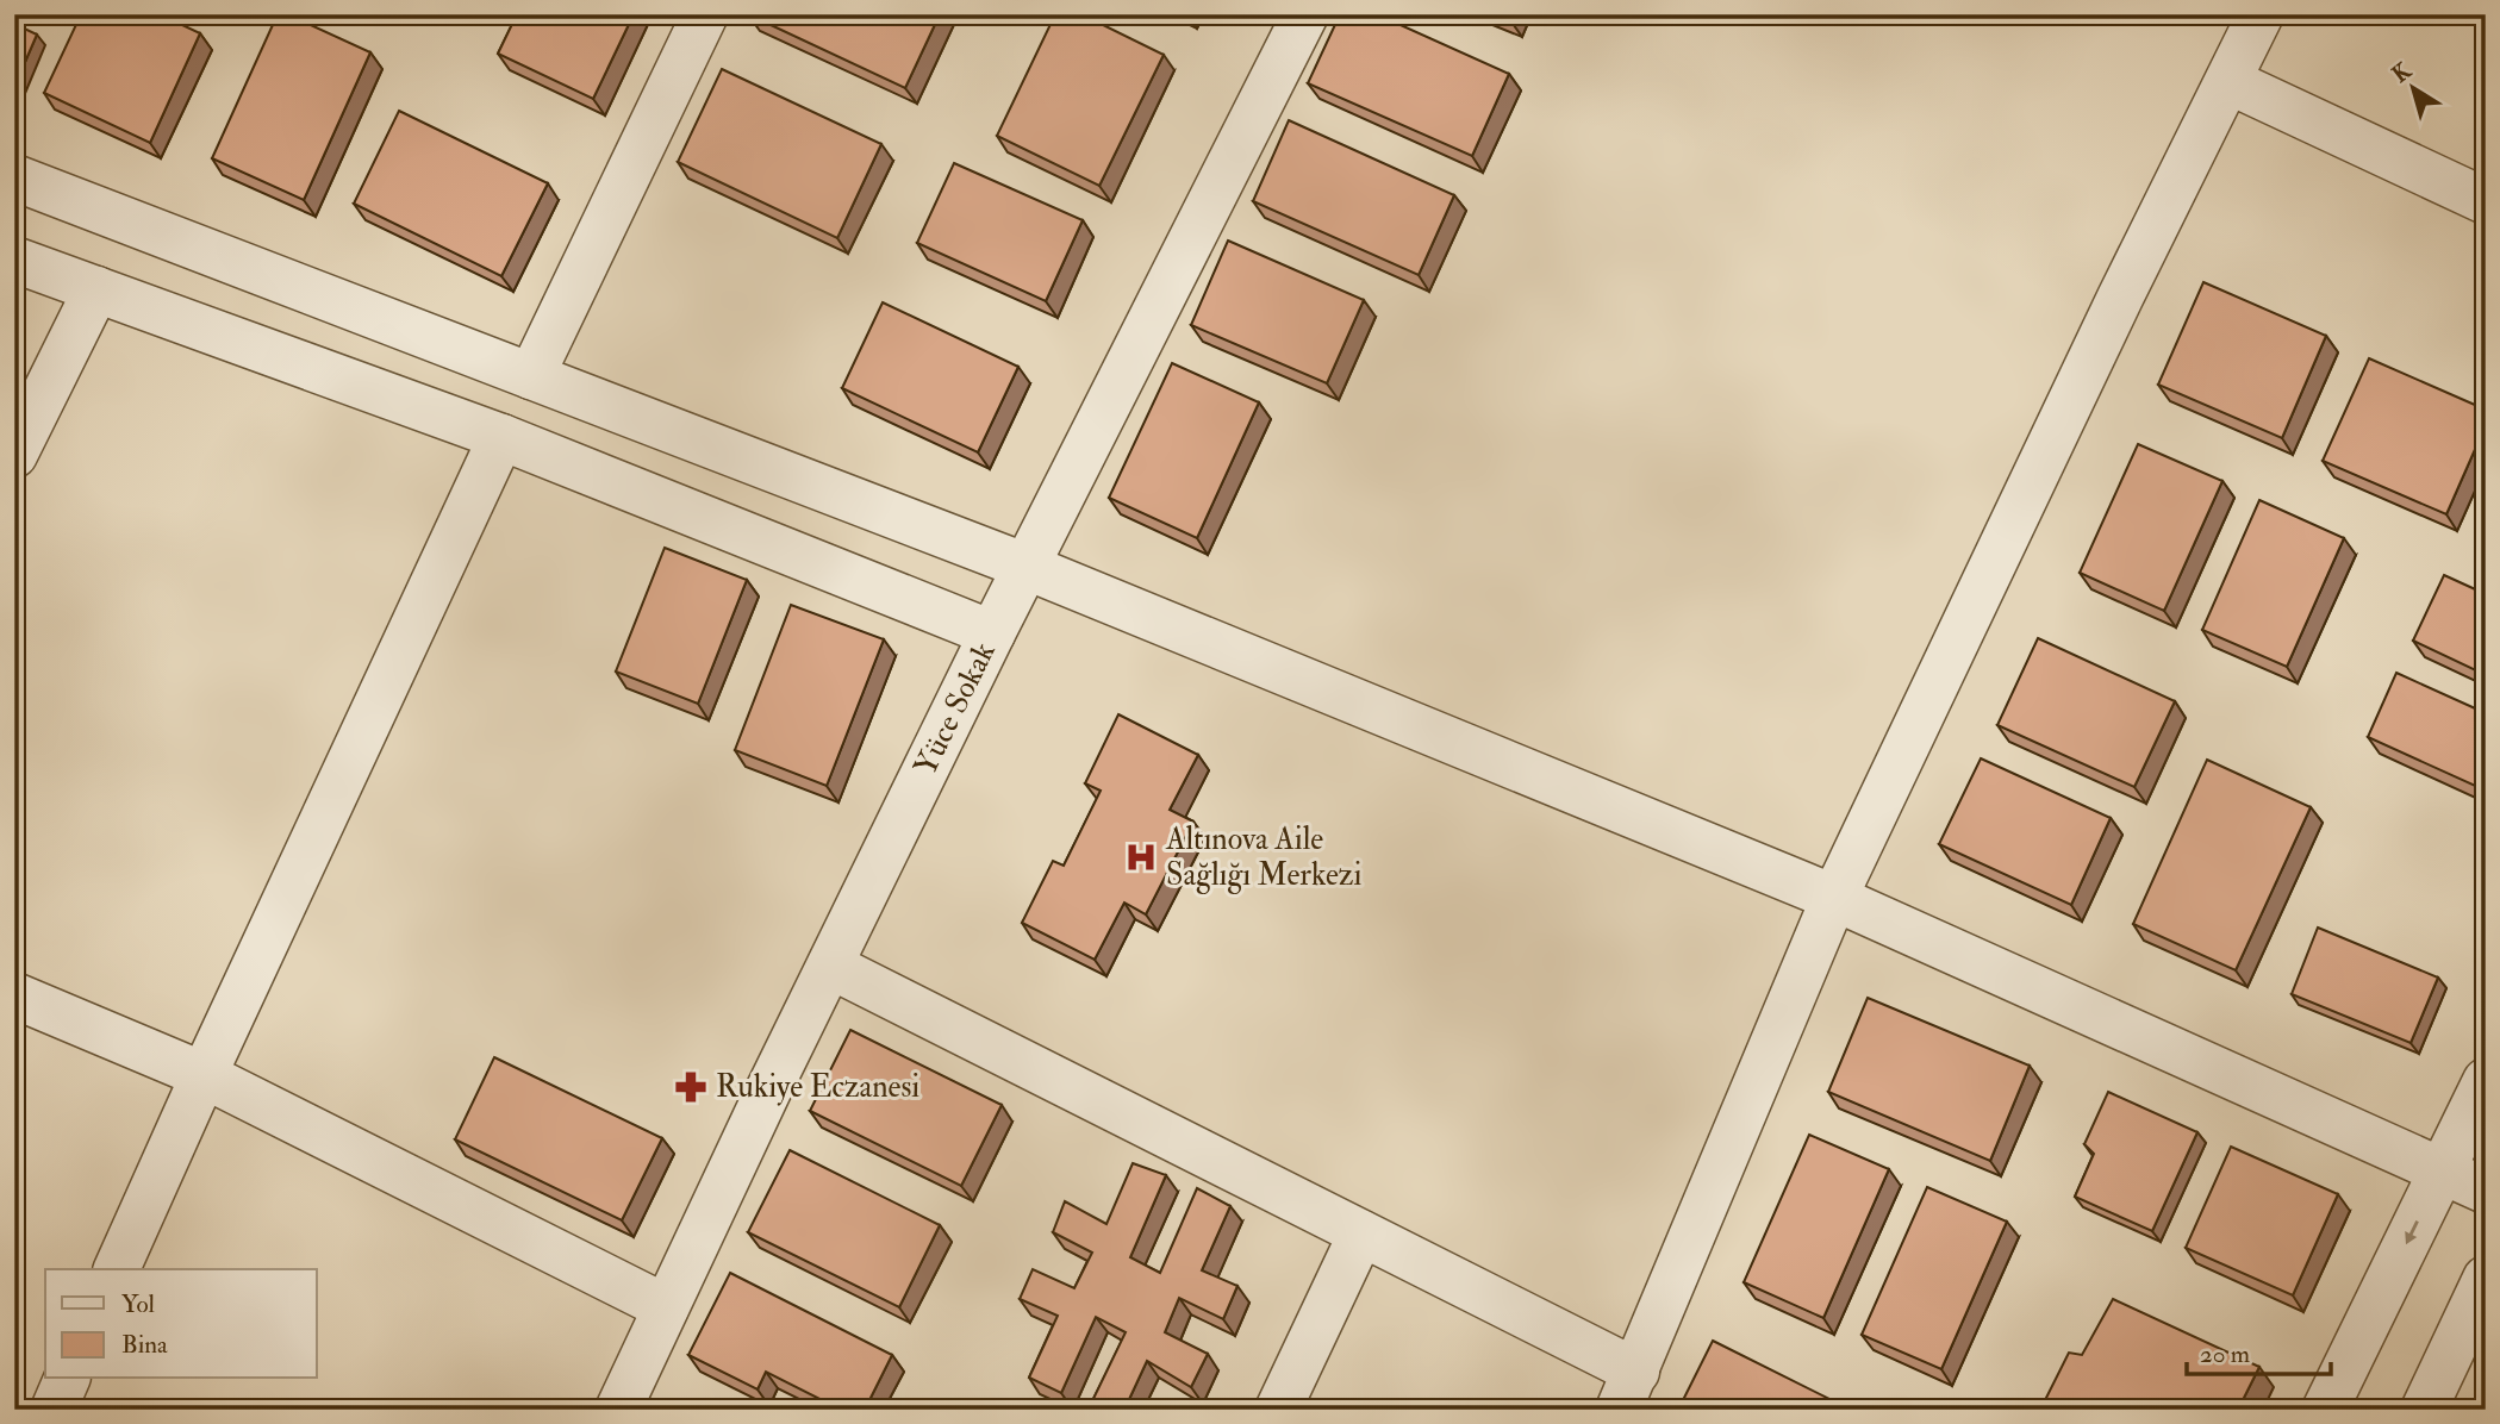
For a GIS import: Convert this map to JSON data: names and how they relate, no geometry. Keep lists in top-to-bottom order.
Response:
{
  "streets": {
    "street": ["Yüce Sokak"]
  },
  "places": {
    "hospital": ["Altınova Aile Sağlığı Merkezi"],
    "pharmacy": ["Rukiye Eczanesi"]
  },
  "legend": ["Yol", "Bina"],
  "scale_bar": "20 m",
  "north": "top left"
}
